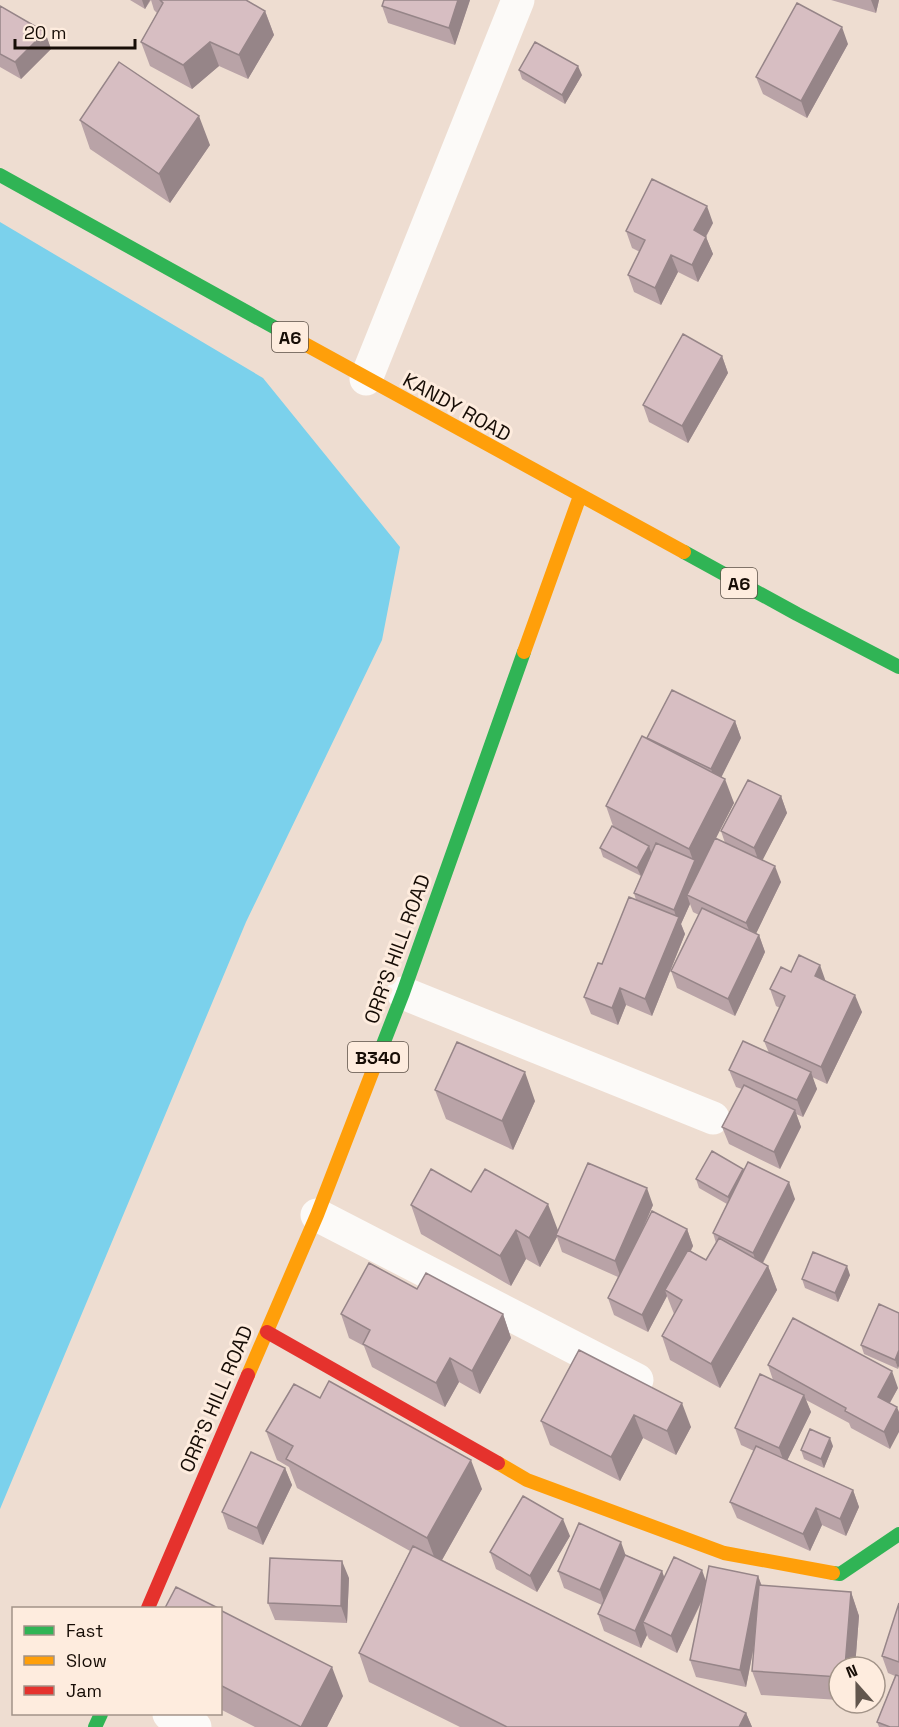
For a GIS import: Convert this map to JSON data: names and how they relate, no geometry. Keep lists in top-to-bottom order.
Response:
{
  "streets": {
    "main road": [
      "A6",
      "KANDY ROAD",
      "ORR’S HILL ROAD",
      "B340"
    ]
  },
  "crossings": [
    ["KANDY ROAD", "ORR’S HILL ROAD"]
  ],
  "legend": ["Fast", "Slow", "Jam"],
  "scale_bar": "20 m",
  "north": "top"
}
